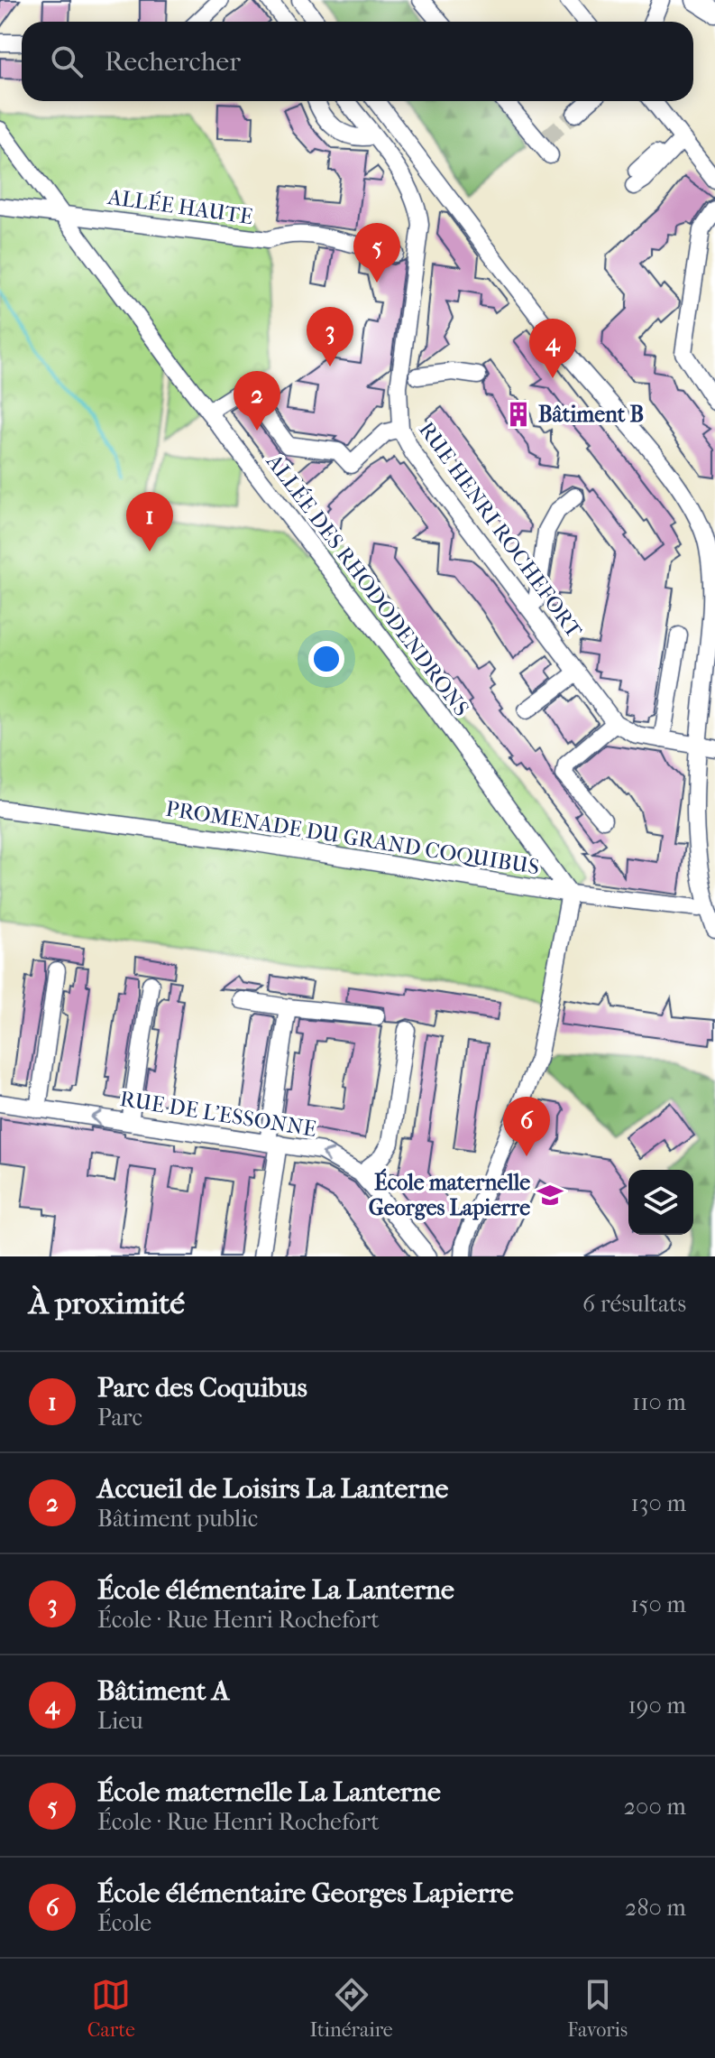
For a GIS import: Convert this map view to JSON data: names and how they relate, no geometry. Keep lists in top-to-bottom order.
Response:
{
  "streets": {
    "street": [
      "ALLÉE HAUTE",
      "RUE HENRI ROCHEFORT",
      "ALLÉE DES RHODODENDRONS",
      "PROMENADE DU GRAND COQUIBUS",
      "RUE DE L'ESSONNE"
    ]
  },
  "crossings": [
    ["ALLÉE HAUTE", "ALLÉE DES RHODODENDRONS"],
    ["ALLÉE DES RHODODENDRONS", "PROMENADE DU GRAND COQUIBUS"]
  ],
  "places": {
    "building": ["Bâtiment B"],
    "school or university": ["École maternelle Georges Lapierre"]
  },
  "page": {
    "search": "Rechercher",
    "pins": [
      "5",
      "3",
      "4",
      "2",
      "1",
      "6"
    ],
    "heading": ["À proximité", "6 résultats"],
    "list": [
      {
        "mark": "1",
        "name": "Parc des Coquibus",
        "note": "Parc",
        "value": "110 m"
      },
      {
        "mark": "2",
        "name": "Accueil de Loisirs La Lanterne",
        "note": "Bâtiment public",
        "value": "130 m"
      },
      {
        "mark": "3",
        "name": "École élémentaire La Lanterne",
        "note": "École · Rue Henri Rochefort",
        "value": "150 m"
      },
      {
        "mark": "4",
        "name": "Bâtiment A",
        "note": "Lieu",
        "value": "190 m"
      },
      {
        "mark": "5",
        "name": "École maternelle La Lanterne",
        "note": "École · Rue Henri Rochefort",
        "value": "200 m"
      },
      {
        "mark": "6",
        "name": "École élémentaire Georges Lapierre",
        "note": "École",
        "value": "280 m"
      }
    ],
    "nav": ["Carte", "Itinéraire", "Favoris"]
  }
}
